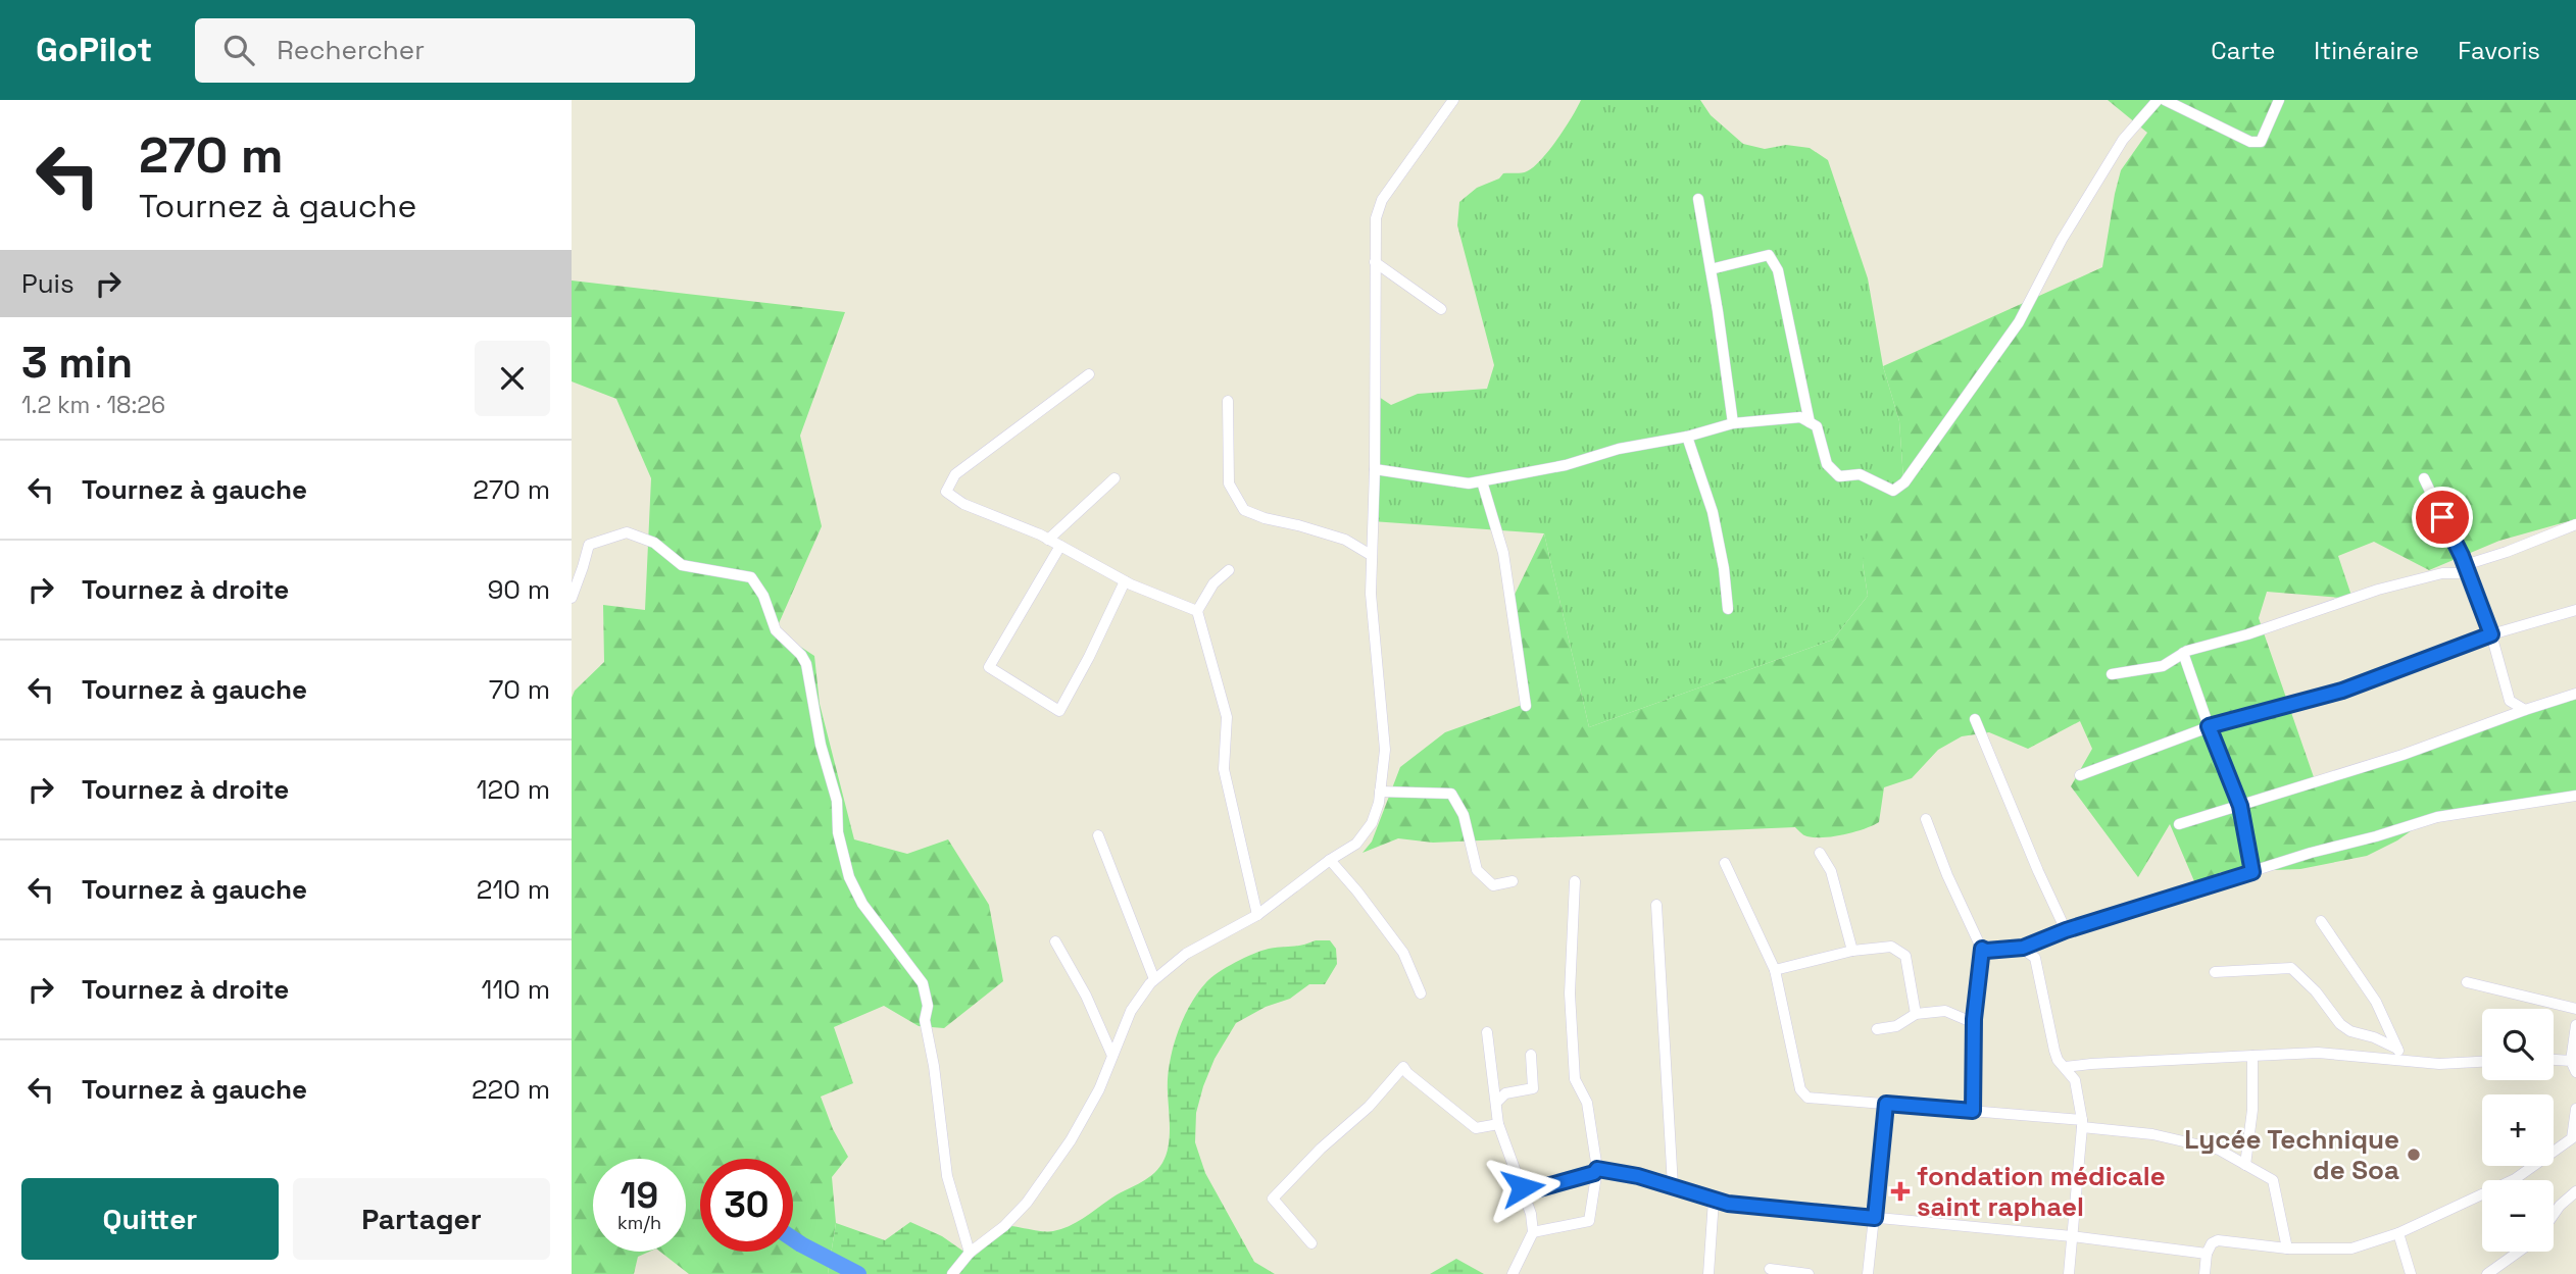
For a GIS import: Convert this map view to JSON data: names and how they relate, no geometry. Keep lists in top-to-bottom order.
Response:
{
  "places": {
    "other": ["Lycée Technique de Soa"],
    "health": ["fondation médicale saint raphael"]
  },
  "page": {
    "header": "GoPilot",
    "search": "Rechercher",
    "nav": ["Carte", "Itinéraire", "Favoris"],
    "turn": ["270 m", "Tournez à gauche"],
    "then": "Puis",
    "heading": ["3 min", "1.2 km · 18:26"],
    "list": [
      {
        "name": "Tournez à gauche",
        "value": "270 m"
      },
      {
        "name": "Tournez à droite",
        "value": "90 m"
      },
      {
        "name": "Tournez à gauche",
        "value": "70 m"
      },
      {
        "name": "Tournez à droite",
        "value": "120 m"
      },
      {
        "name": "Tournez à gauche",
        "value": "210 m"
      },
      {
        "name": "Tournez à droite",
        "value": "110 m"
      },
      {
        "name": "Tournez à gauche",
        "value": "220 m"
      }
    ],
    "map_buttons": ["+", "−"],
    "speed": "19 km/h",
    "limit": "30",
    "buttons": ["Quitter", "Partager"]
  }
}
